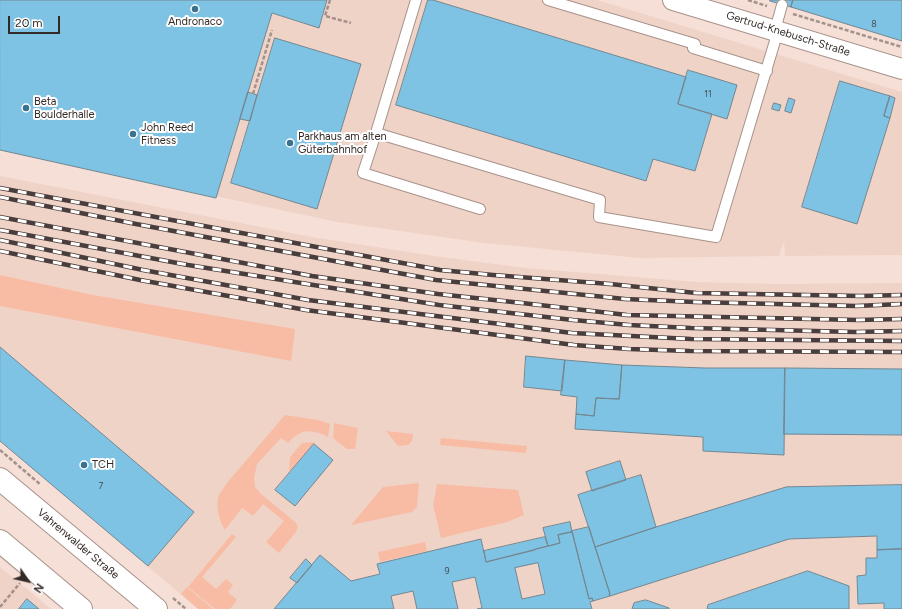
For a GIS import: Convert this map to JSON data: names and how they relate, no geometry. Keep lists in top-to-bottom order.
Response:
{
  "streets": {
    "main road": ["Vahrenwalder Straße"],
    "street": ["Gertrud-Knebusch-Straße"]
  },
  "places": [
    "Andronaco",
    "Beta Boulderhalle",
    "John Reed Fitness",
    "Parkhaus am alten Güterbahnhof",
    "TCH"
  ],
  "house_numbers": [
    "8",
    "11",
    "7",
    "9"
  ],
  "scale_bar": "20 m",
  "north": "bottom right"
}
